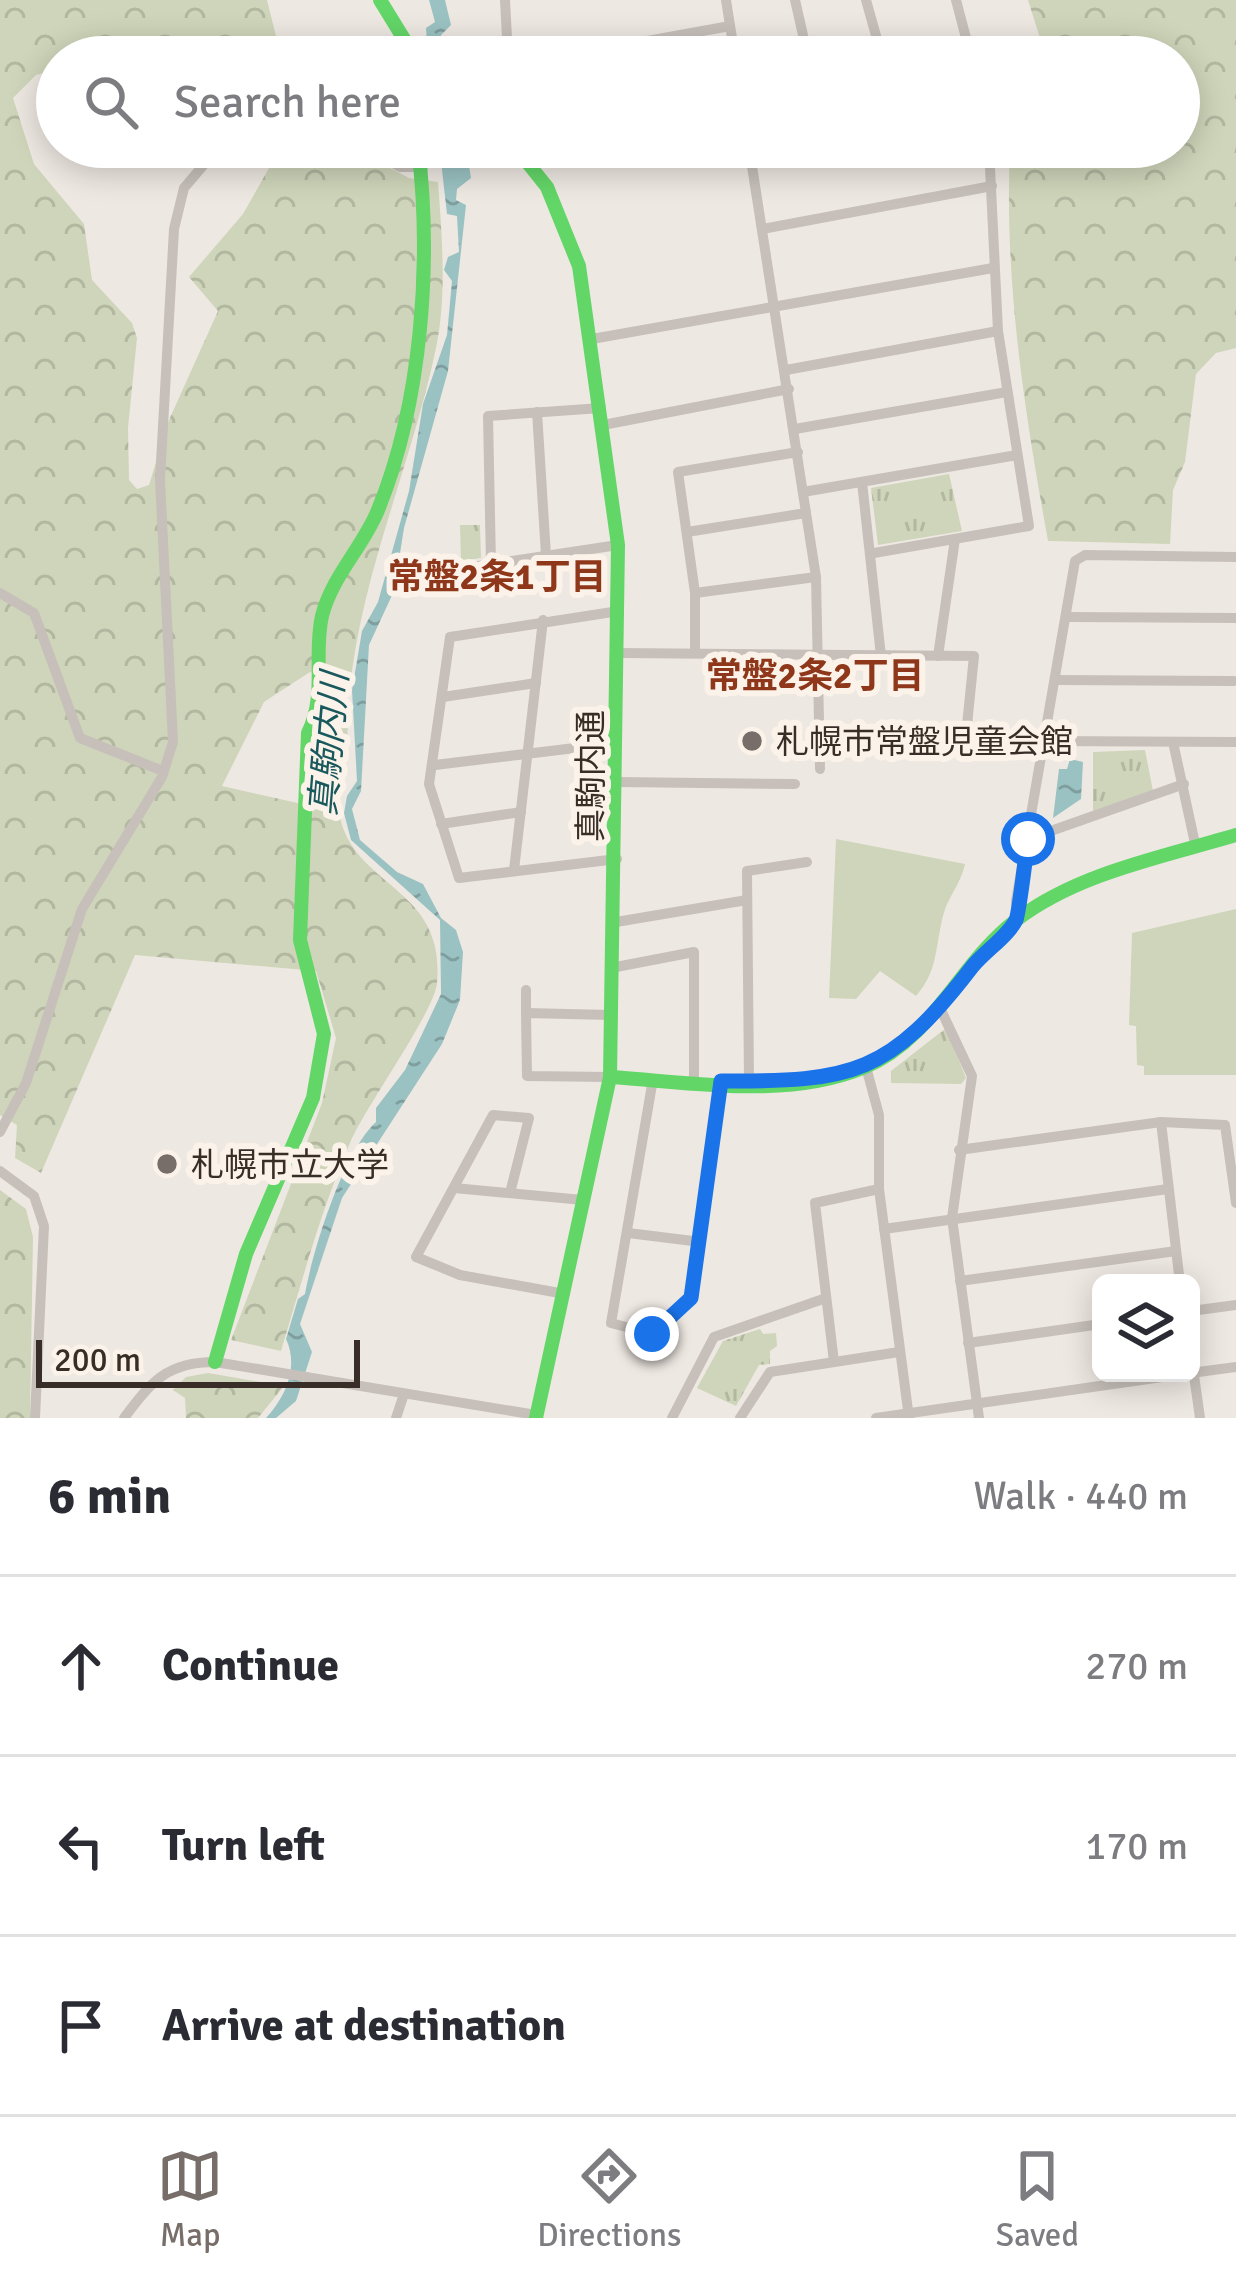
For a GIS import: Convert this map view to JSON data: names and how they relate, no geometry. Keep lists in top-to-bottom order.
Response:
{
  "streets": {
    "main road": ["真駒内通"]
  },
  "districts": ["常盤2条1丁目", "常盤2条2丁目"],
  "water": ["真駒内川"],
  "places": ["札幌市常盤児童会館", "札幌市立大学"],
  "scale_bar": "200 m",
  "page": {
    "search": "Search here",
    "scale": "200 m",
    "heading": ["6 min", "Walk · 440 m"],
    "list": [
      ["Continue", "270 m"],
      ["Turn left", "170 m"],
      "Arrive at destination"
    ],
    "nav": ["Map", "Directions", "Saved"]
  }
}
